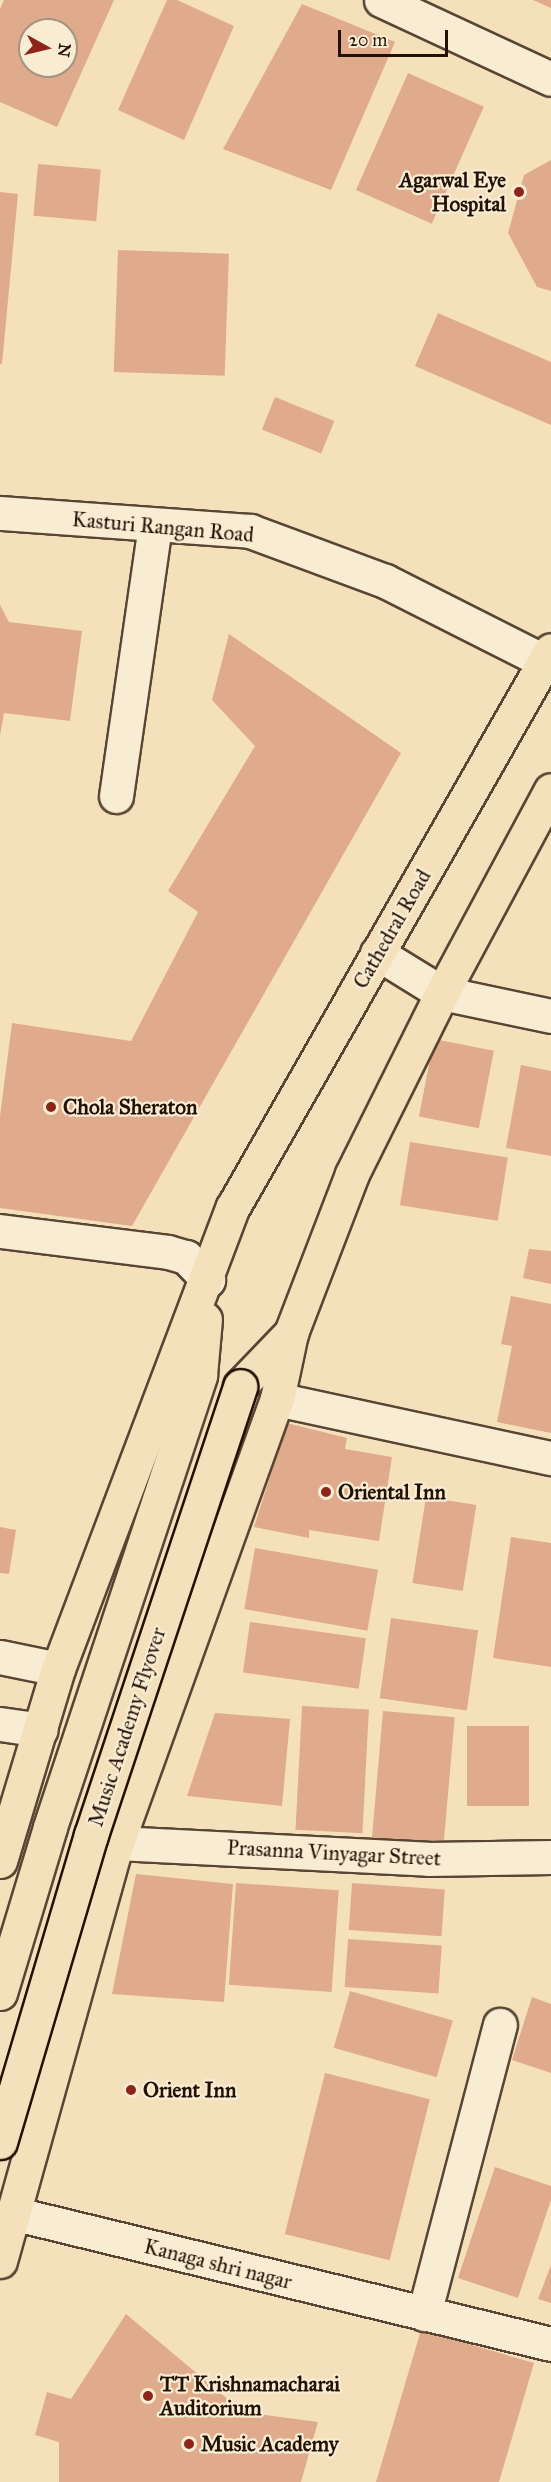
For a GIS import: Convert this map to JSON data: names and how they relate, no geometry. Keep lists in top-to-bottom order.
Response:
{
  "streets": {
    "main road": ["Cathedral Road", "Music Academy Flyover"],
    "street": ["Kasturi Rangan Road", "Prasanna Vinyagar Street", "Kanaga shri nagar"]
  },
  "crossings": [
    ["Kasturi Rangan Road", "Cathedral Road"],
    ["Cathedral Road", "Music Academy Flyover"]
  ],
  "places": [
    "Agarwal Eye Hospital",
    "Chola Sheraton",
    "Oriental Inn",
    "Orient Inn",
    "TT Krishnamacharai Auditorium",
    "Music Academy"
  ],
  "scale_bar": "20 m",
  "north": "right"
}
